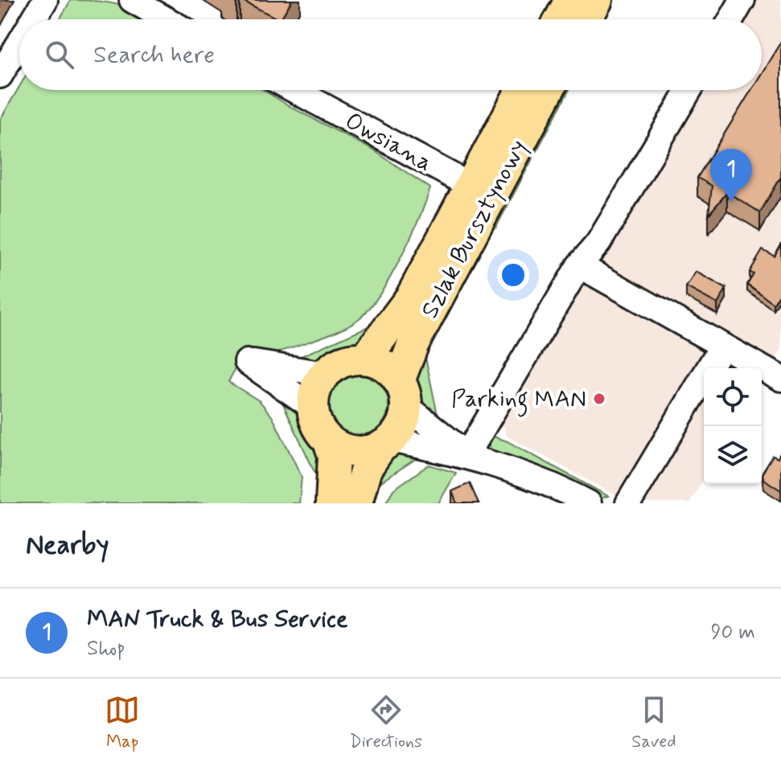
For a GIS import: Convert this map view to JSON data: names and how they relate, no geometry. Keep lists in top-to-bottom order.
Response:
{
  "streets": {
    "main road": ["Szlak Bursztynowy"],
    "street": ["Owsiana"]
  },
  "crossings": [
    ["Owsiana", "Szlak Bursztynowy"]
  ],
  "places": ["Parking MAN"],
  "page": {
    "search": "Search here",
    "pins": "1",
    "heading": "Nearby",
    "list": [
      {
        "mark": "1",
        "name": "MAN Truck & Bus Service",
        "note": "Shop",
        "value": "90 m"
      }
    ],
    "nav": ["Map", "Directions", "Saved"]
  }
}
